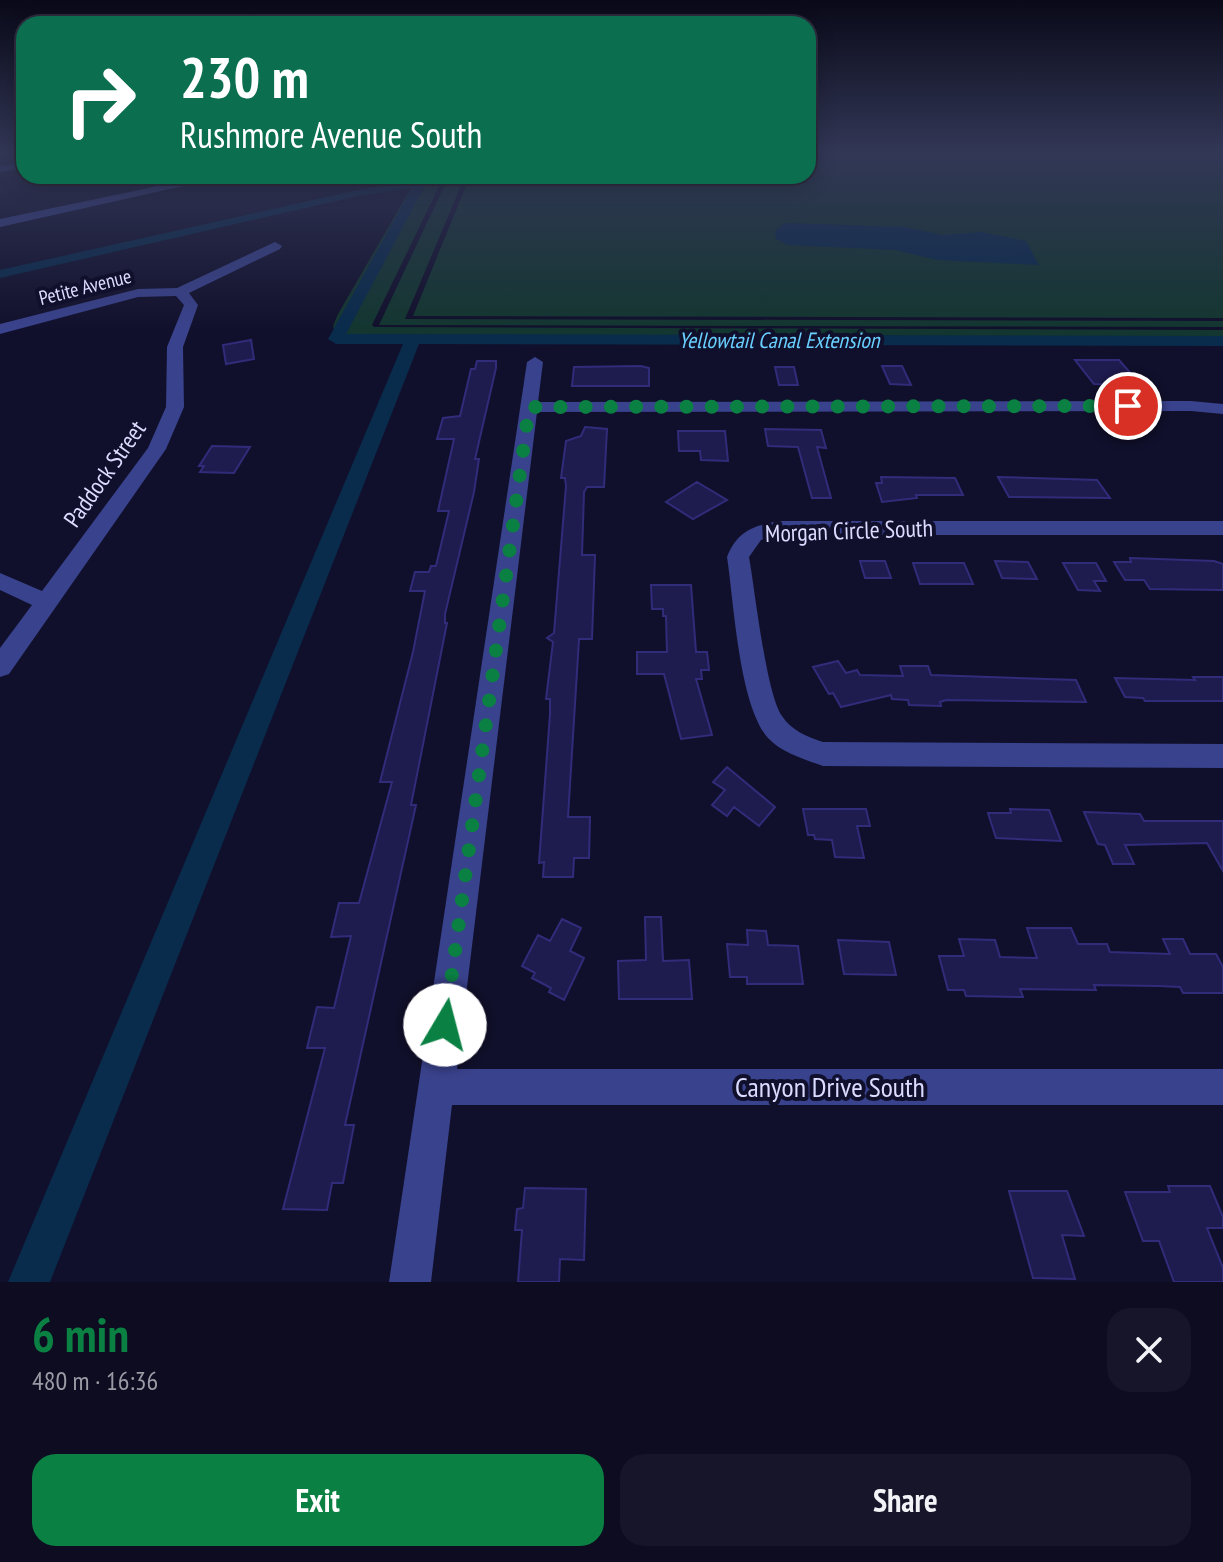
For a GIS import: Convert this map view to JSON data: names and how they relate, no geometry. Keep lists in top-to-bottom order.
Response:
{
  "streets": {
    "street": [
      "Petite Avenue",
      "Paddock Street",
      "Morgan Circle South",
      "Canyon Drive South"
    ]
  },
  "crossings": [
    ["Petite Avenue", "Paddock Street"]
  ],
  "water": ["Yellowtail Canal Extension"],
  "page": {
    "turn": ["230 m", "Rushmore Avenue South"],
    "heading": ["6 min", "480 m · 16:36"],
    "buttons": ["Exit", "Share"]
  }
}
